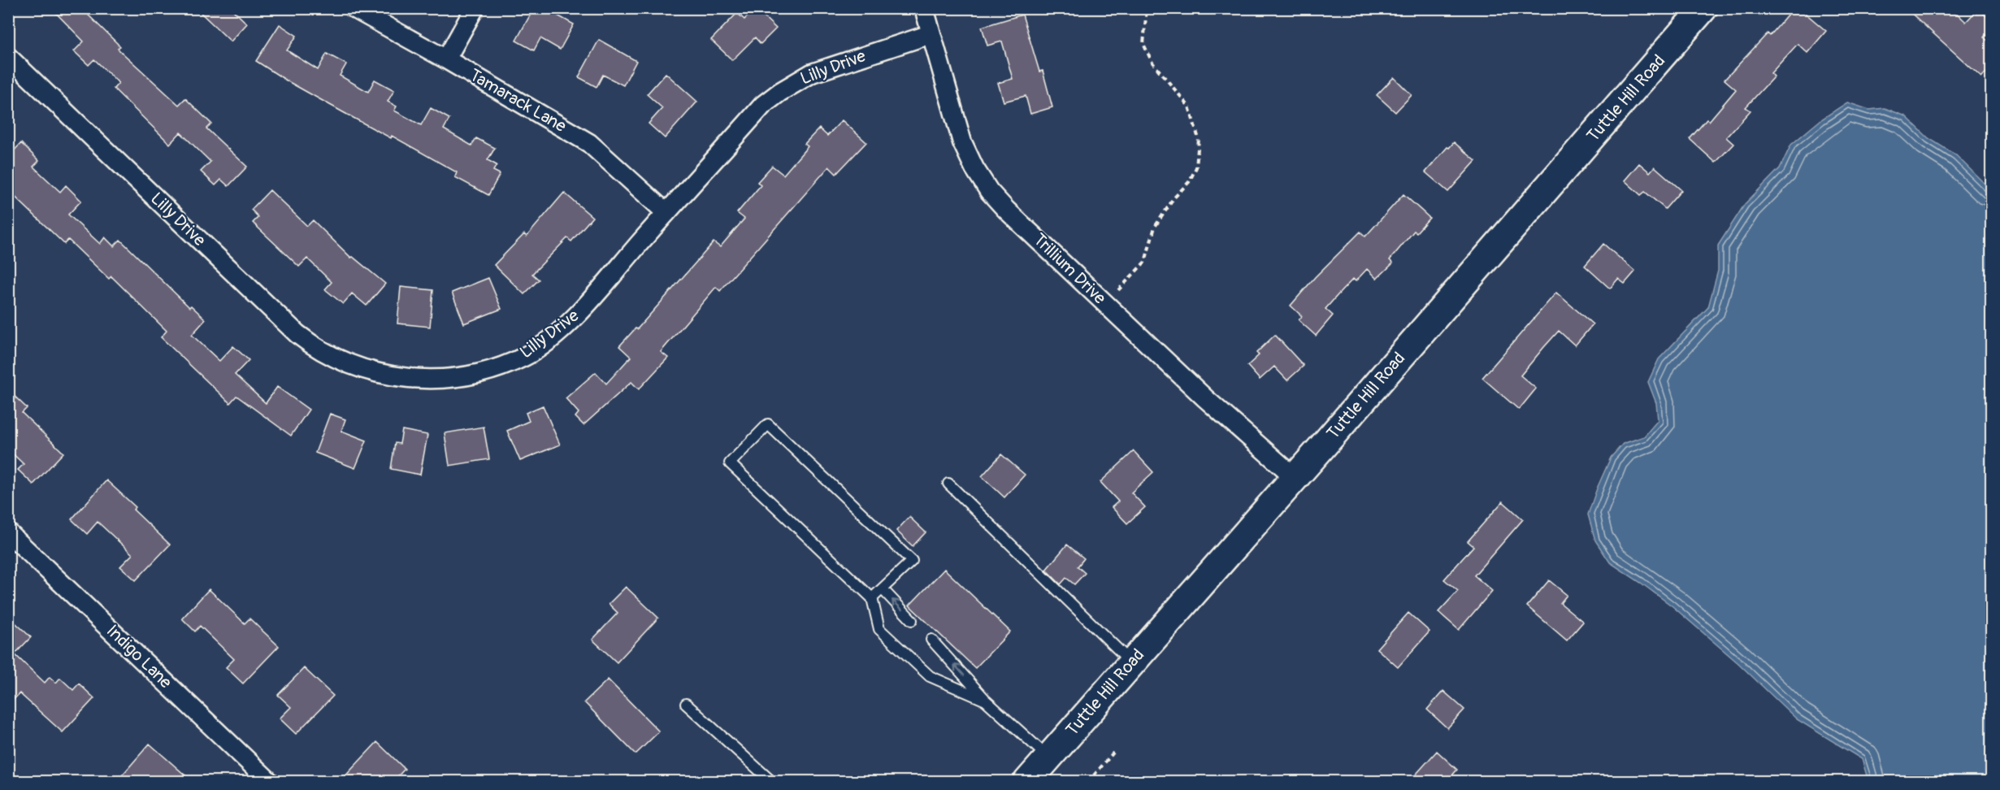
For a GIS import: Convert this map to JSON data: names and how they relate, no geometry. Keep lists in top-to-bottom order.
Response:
{
  "streets": {
    "main road": ["Tuttle Hill Road"],
    "street": [
      "Lilly Drive",
      "Tamarack Lane",
      "Trillium Drive",
      "Indigo Lane"
    ]
  },
  "crossings": [
    ["Lilly Drive", "Tamarack Lane"],
    ["Lilly Drive", "Trillium Drive"],
    ["Tuttle Hill Road", "Trillium Drive"]
  ]
}
